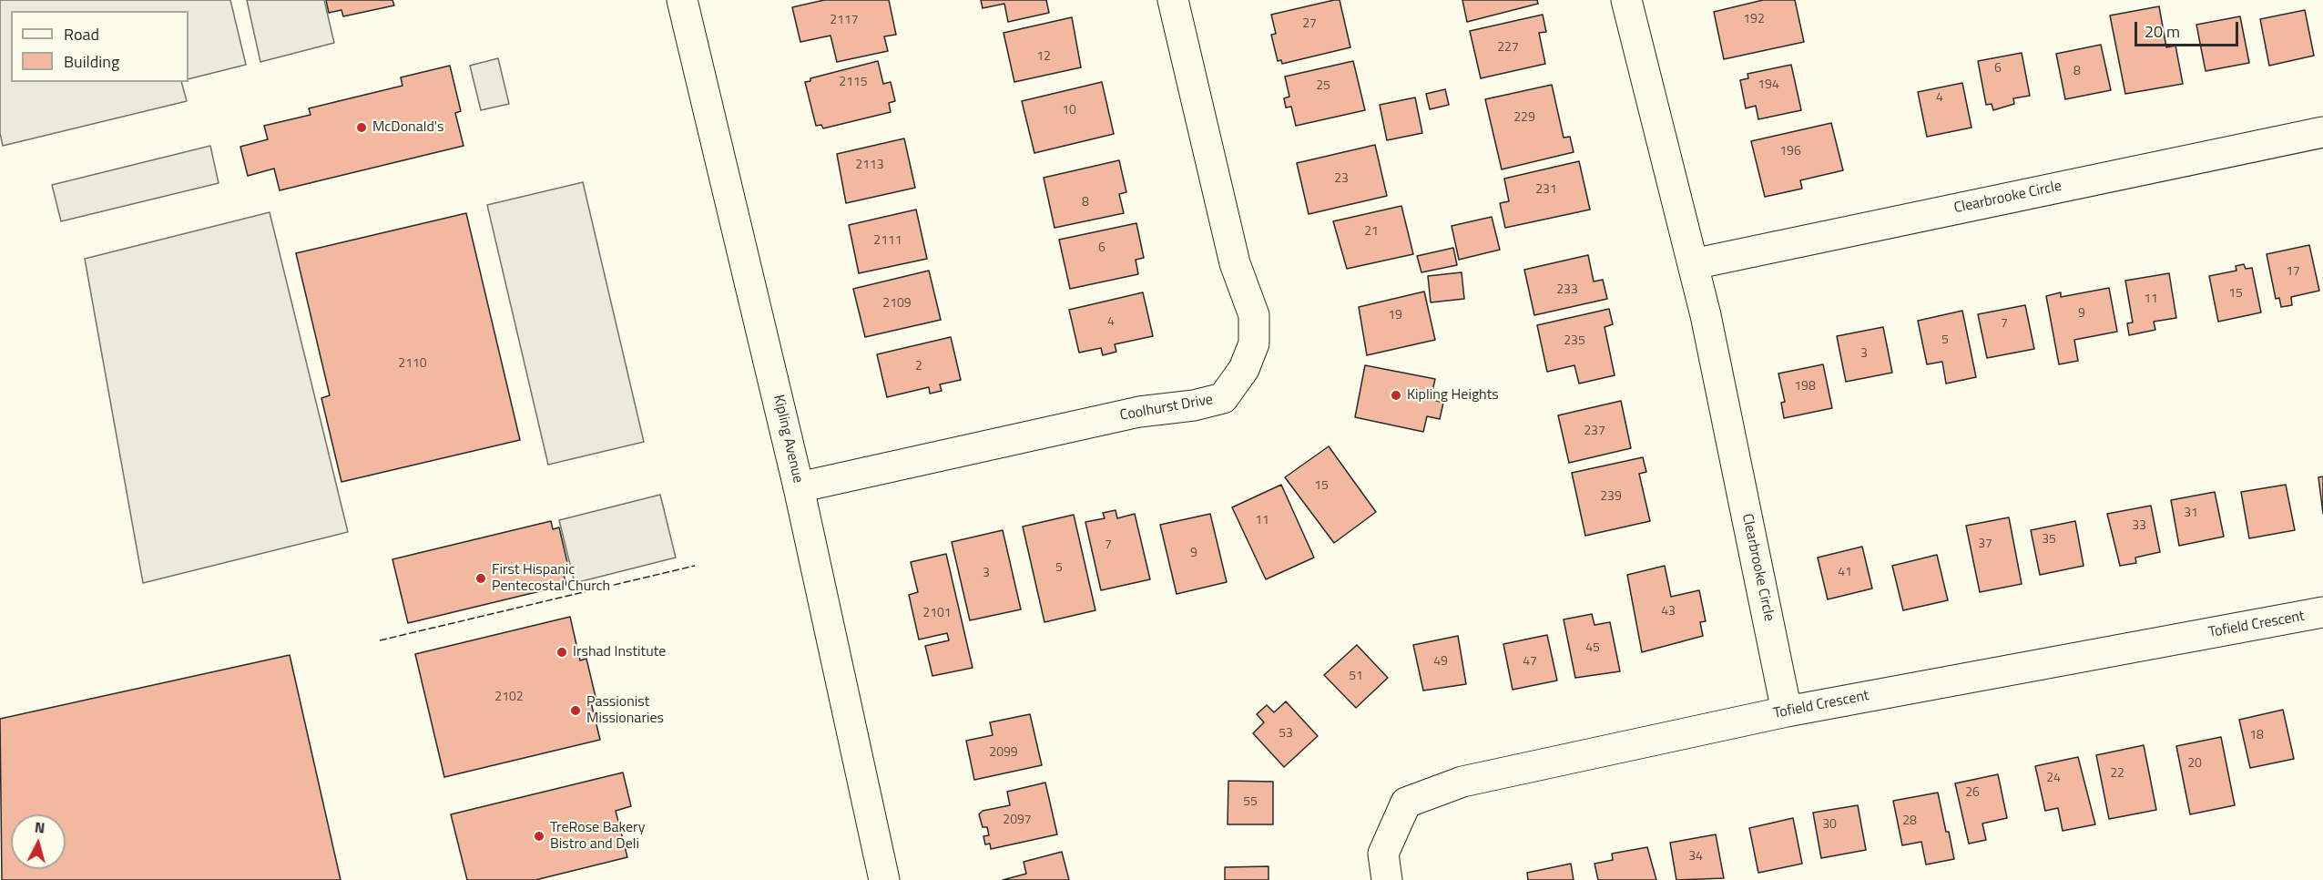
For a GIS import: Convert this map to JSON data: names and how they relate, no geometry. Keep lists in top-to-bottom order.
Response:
{
  "streets": {
    "street": [
      "Clearbrooke Circle",
      "Coolhurst Drive",
      "Kipling Avenue",
      "Tofield Crescent"
    ]
  },
  "crossings": [
    ["Clearbrooke Circle", "Tofield Crescent"],
    ["Coolhurst Drive", "Kipling Avenue"]
  ],
  "places": [
    "McDonald's",
    "Kipling Heights",
    "First Hispanic Pentecostal Church",
    "Irshad Institute",
    "Passionist Missionaries",
    "TreRose Bakery Bistro and Deli"
  ],
  "house_numbers": [
    "192",
    "2117",
    "27",
    "227",
    "12",
    "6",
    "8",
    "2115",
    "194",
    "25",
    "4",
    "10",
    "229",
    "196",
    "2113",
    "23",
    "231",
    "8",
    "21",
    "2111",
    "6",
    "17",
    "233",
    "15",
    "11",
    "2109",
    "9",
    "19",
    "4",
    "7",
    "5",
    "235",
    "3",
    "2110",
    "2",
    "198",
    "237",
    "15",
    "239",
    "31",
    "11",
    "33",
    "35",
    "37",
    "7",
    "9",
    "5",
    "41",
    "3",
    "43",
    "2101",
    "45",
    "49",
    "47",
    "51",
    "2102",
    "53",
    "18",
    "2099",
    "20",
    "22",
    "24",
    "26",
    "55",
    "2097",
    "28",
    "30",
    "34"
  ],
  "legend": ["Road", "Building"],
  "scale_bar": "20 m",
  "north": "top"
}
